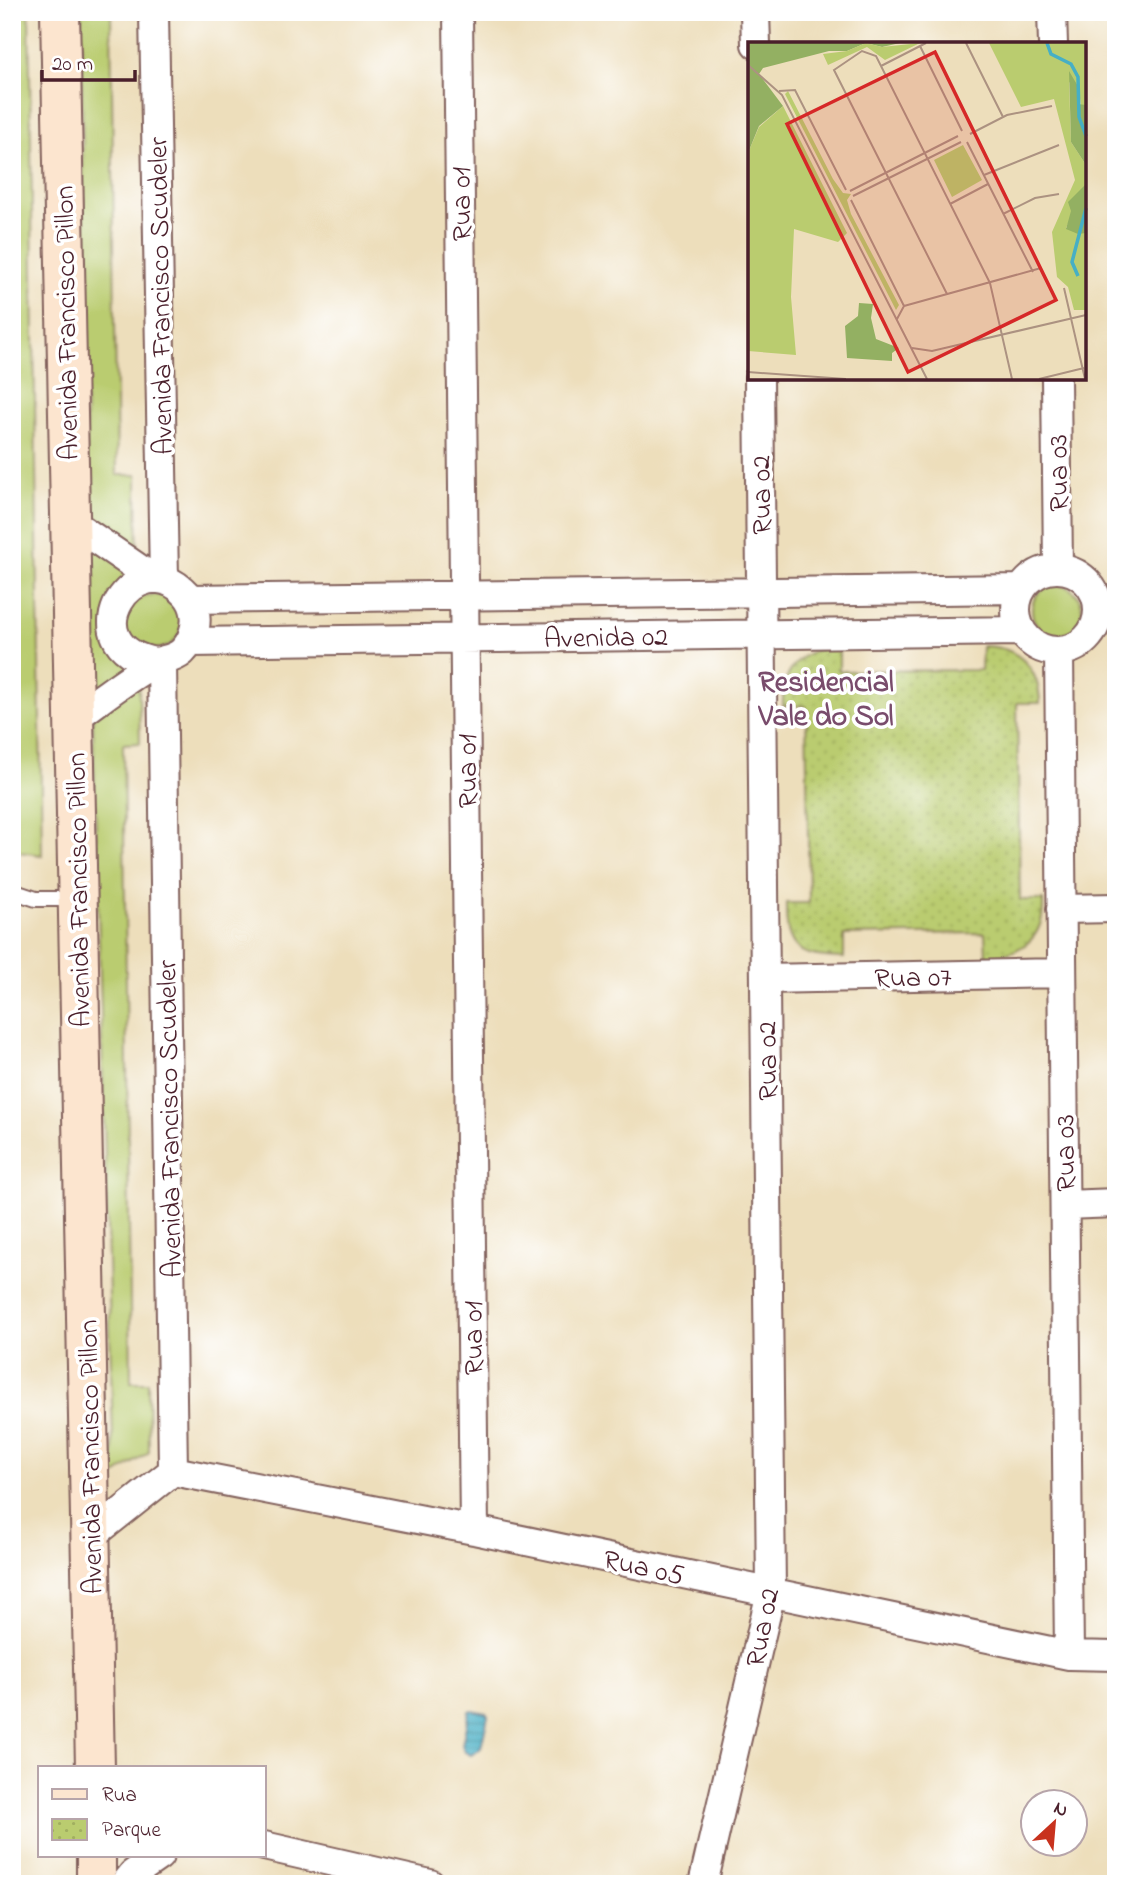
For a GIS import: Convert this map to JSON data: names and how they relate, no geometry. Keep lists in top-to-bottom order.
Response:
{
  "streets": {
    "main road": ["Avenida Francisco Pillon"],
    "street": [
      "Rua 01",
      "Avenida Francisco Scudeler",
      "Rua 03",
      "Rua 02",
      "Avenida 02",
      "Rua 07",
      "Rua 05"
    ]
  },
  "crossings": [
    ["Rua 01", "Avenida 02"],
    ["Rua 01", "Rua 05"],
    ["Avenida Francisco Scudeler", "Avenida 02"],
    ["Avenida Francisco Scudeler", "Rua 05"],
    ["Rua 03", "Avenida 02"],
    ["Rua 03", "Rua 07"],
    ["Rua 03", "Rua 05"],
    ["Rua 02", "Avenida 02"],
    ["Rua 02", "Rua 07"],
    ["Rua 02", "Rua 05"]
  ],
  "districts": ["Residencial Vale do Sol"],
  "legend": ["Rua", "Parque"],
  "scale_bar": "20 m",
  "north": "top right"
}
